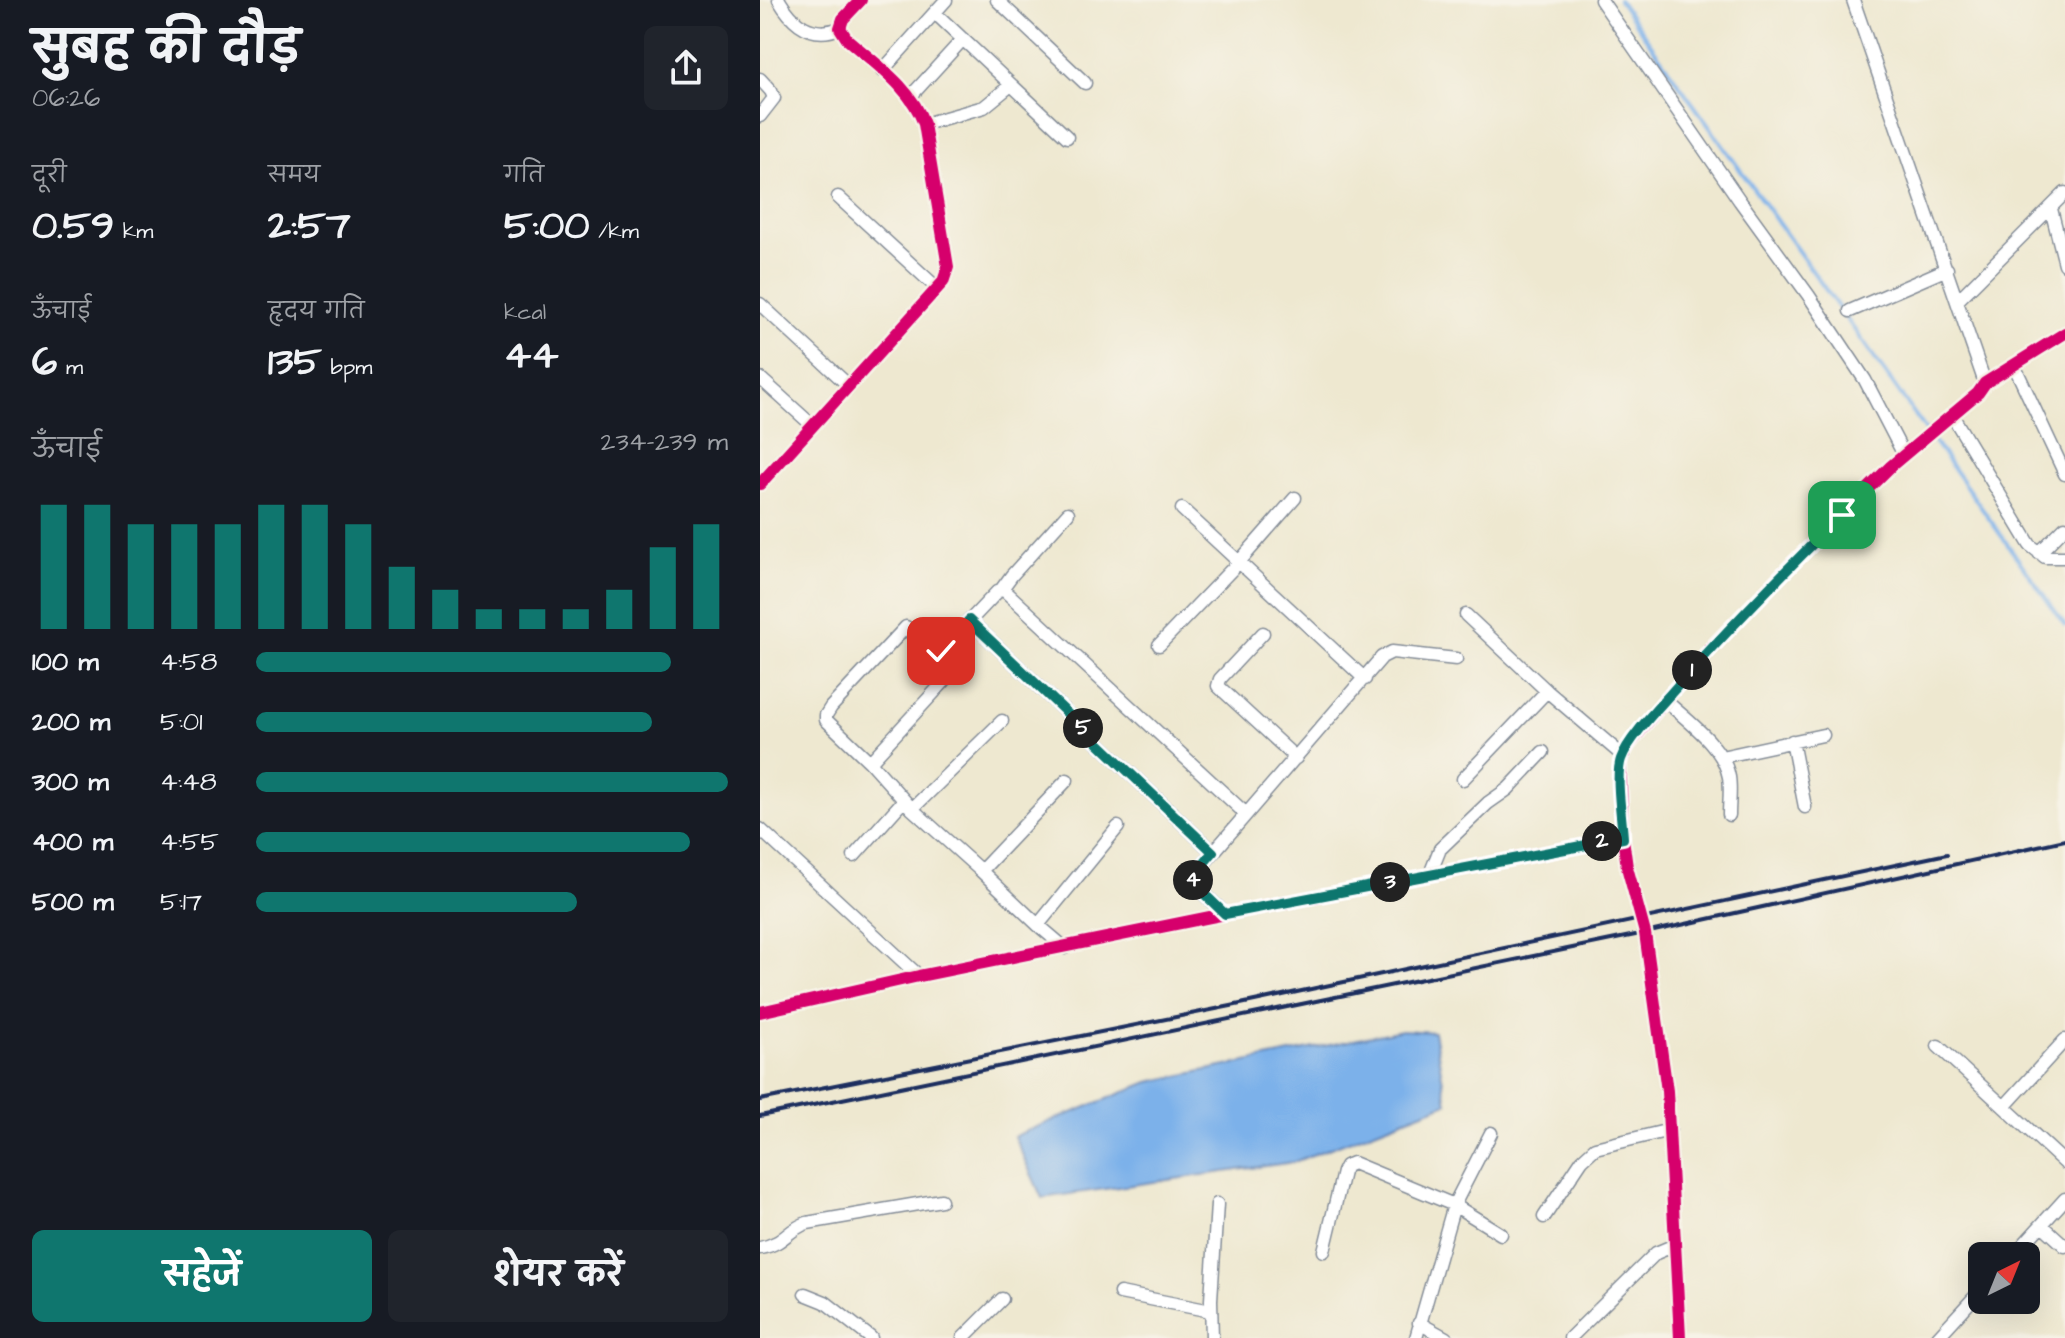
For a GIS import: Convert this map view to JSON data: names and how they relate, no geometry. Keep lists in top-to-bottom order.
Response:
{
  "north": "top right",
  "page": {
    "heading": ["सुबह की दौड़", "06:26"],
    "stats": [
      ["दूरी", "0.59 km"],
      ["समय", "2:57"],
      ["गति", "5:00 /km"],
      ["ऊँचाई", "6 m"],
      ["हृदय गति", "135 bpm"],
      ["kcal", "44"]
    ],
    "chart": ["ऊँचाई", "234–239 m"],
    "list": [
      {
        "name": "100 m",
        "note": "4:58"
      },
      {
        "name": "200 m",
        "note": "5:01"
      },
      {
        "name": "300 m",
        "note": "4:48"
      },
      {
        "name": "400 m",
        "note": "4:55"
      },
      {
        "name": "500 m",
        "note": "5:17"
      }
    ],
    "pins": [
      "1",
      "5",
      "2",
      "4",
      "3"
    ],
    "buttons": ["सहेजें", "शेयर करें"]
  }
}
